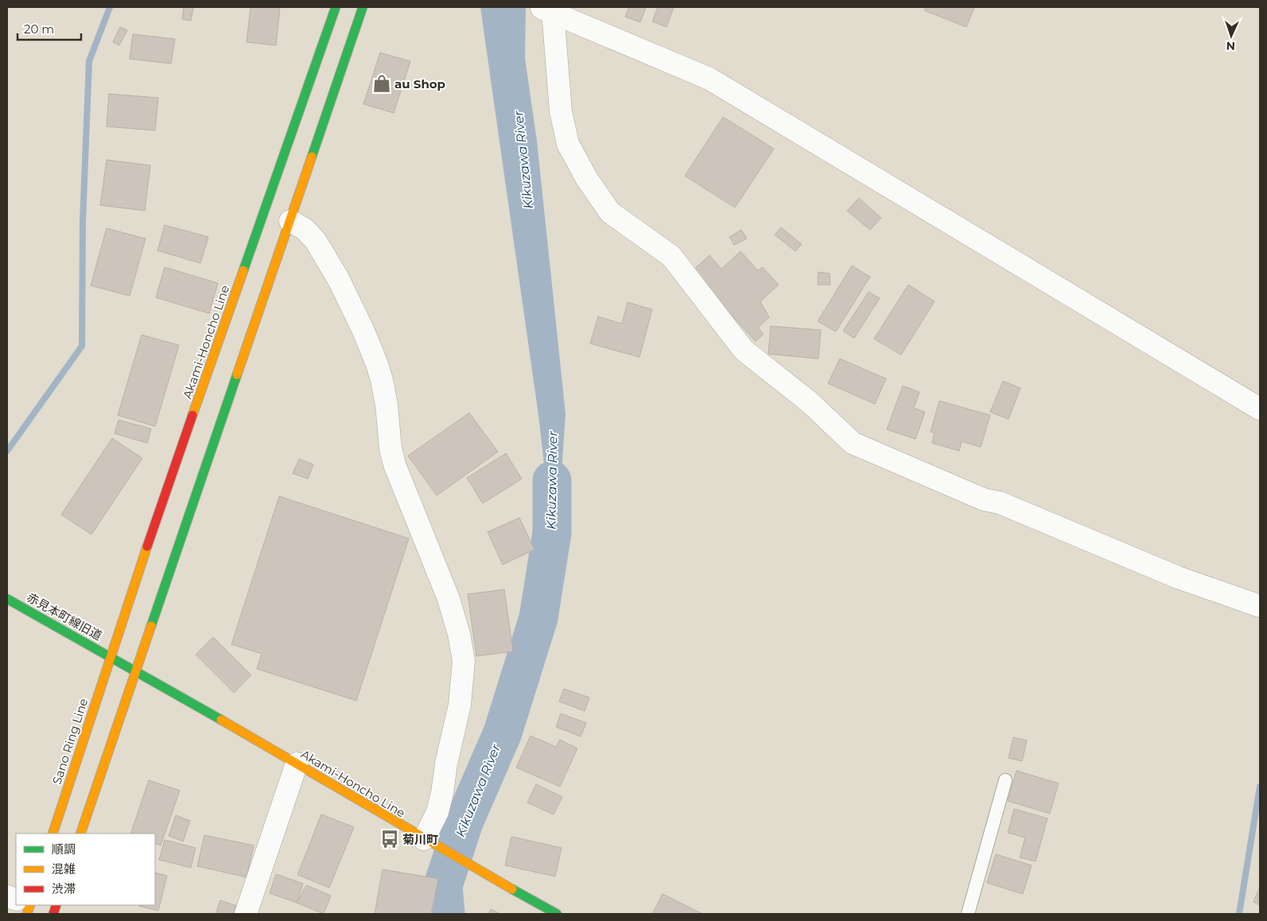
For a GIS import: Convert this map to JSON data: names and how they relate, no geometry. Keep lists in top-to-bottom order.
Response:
{
  "streets": {
    "main road": ["Akami-Honcho Line", "赤見本町線旧道", "Sano Ring Line"]
  },
  "crossings": [
    ["Akami-Honcho Line", "赤見本町線旧道"],
    ["Akami-Honcho Line", "Sano Ring Line"],
    ["赤見本町線旧道", "Sano Ring Line"]
  ],
  "water": ["Kikuzawa River"],
  "places": {
    "shop": ["au Shop"],
    "bus stop": ["菊川町"]
  },
  "legend": ["順調", "混雑", "渋滞"],
  "scale_bar": "20 m",
  "north": "bottom"
}
